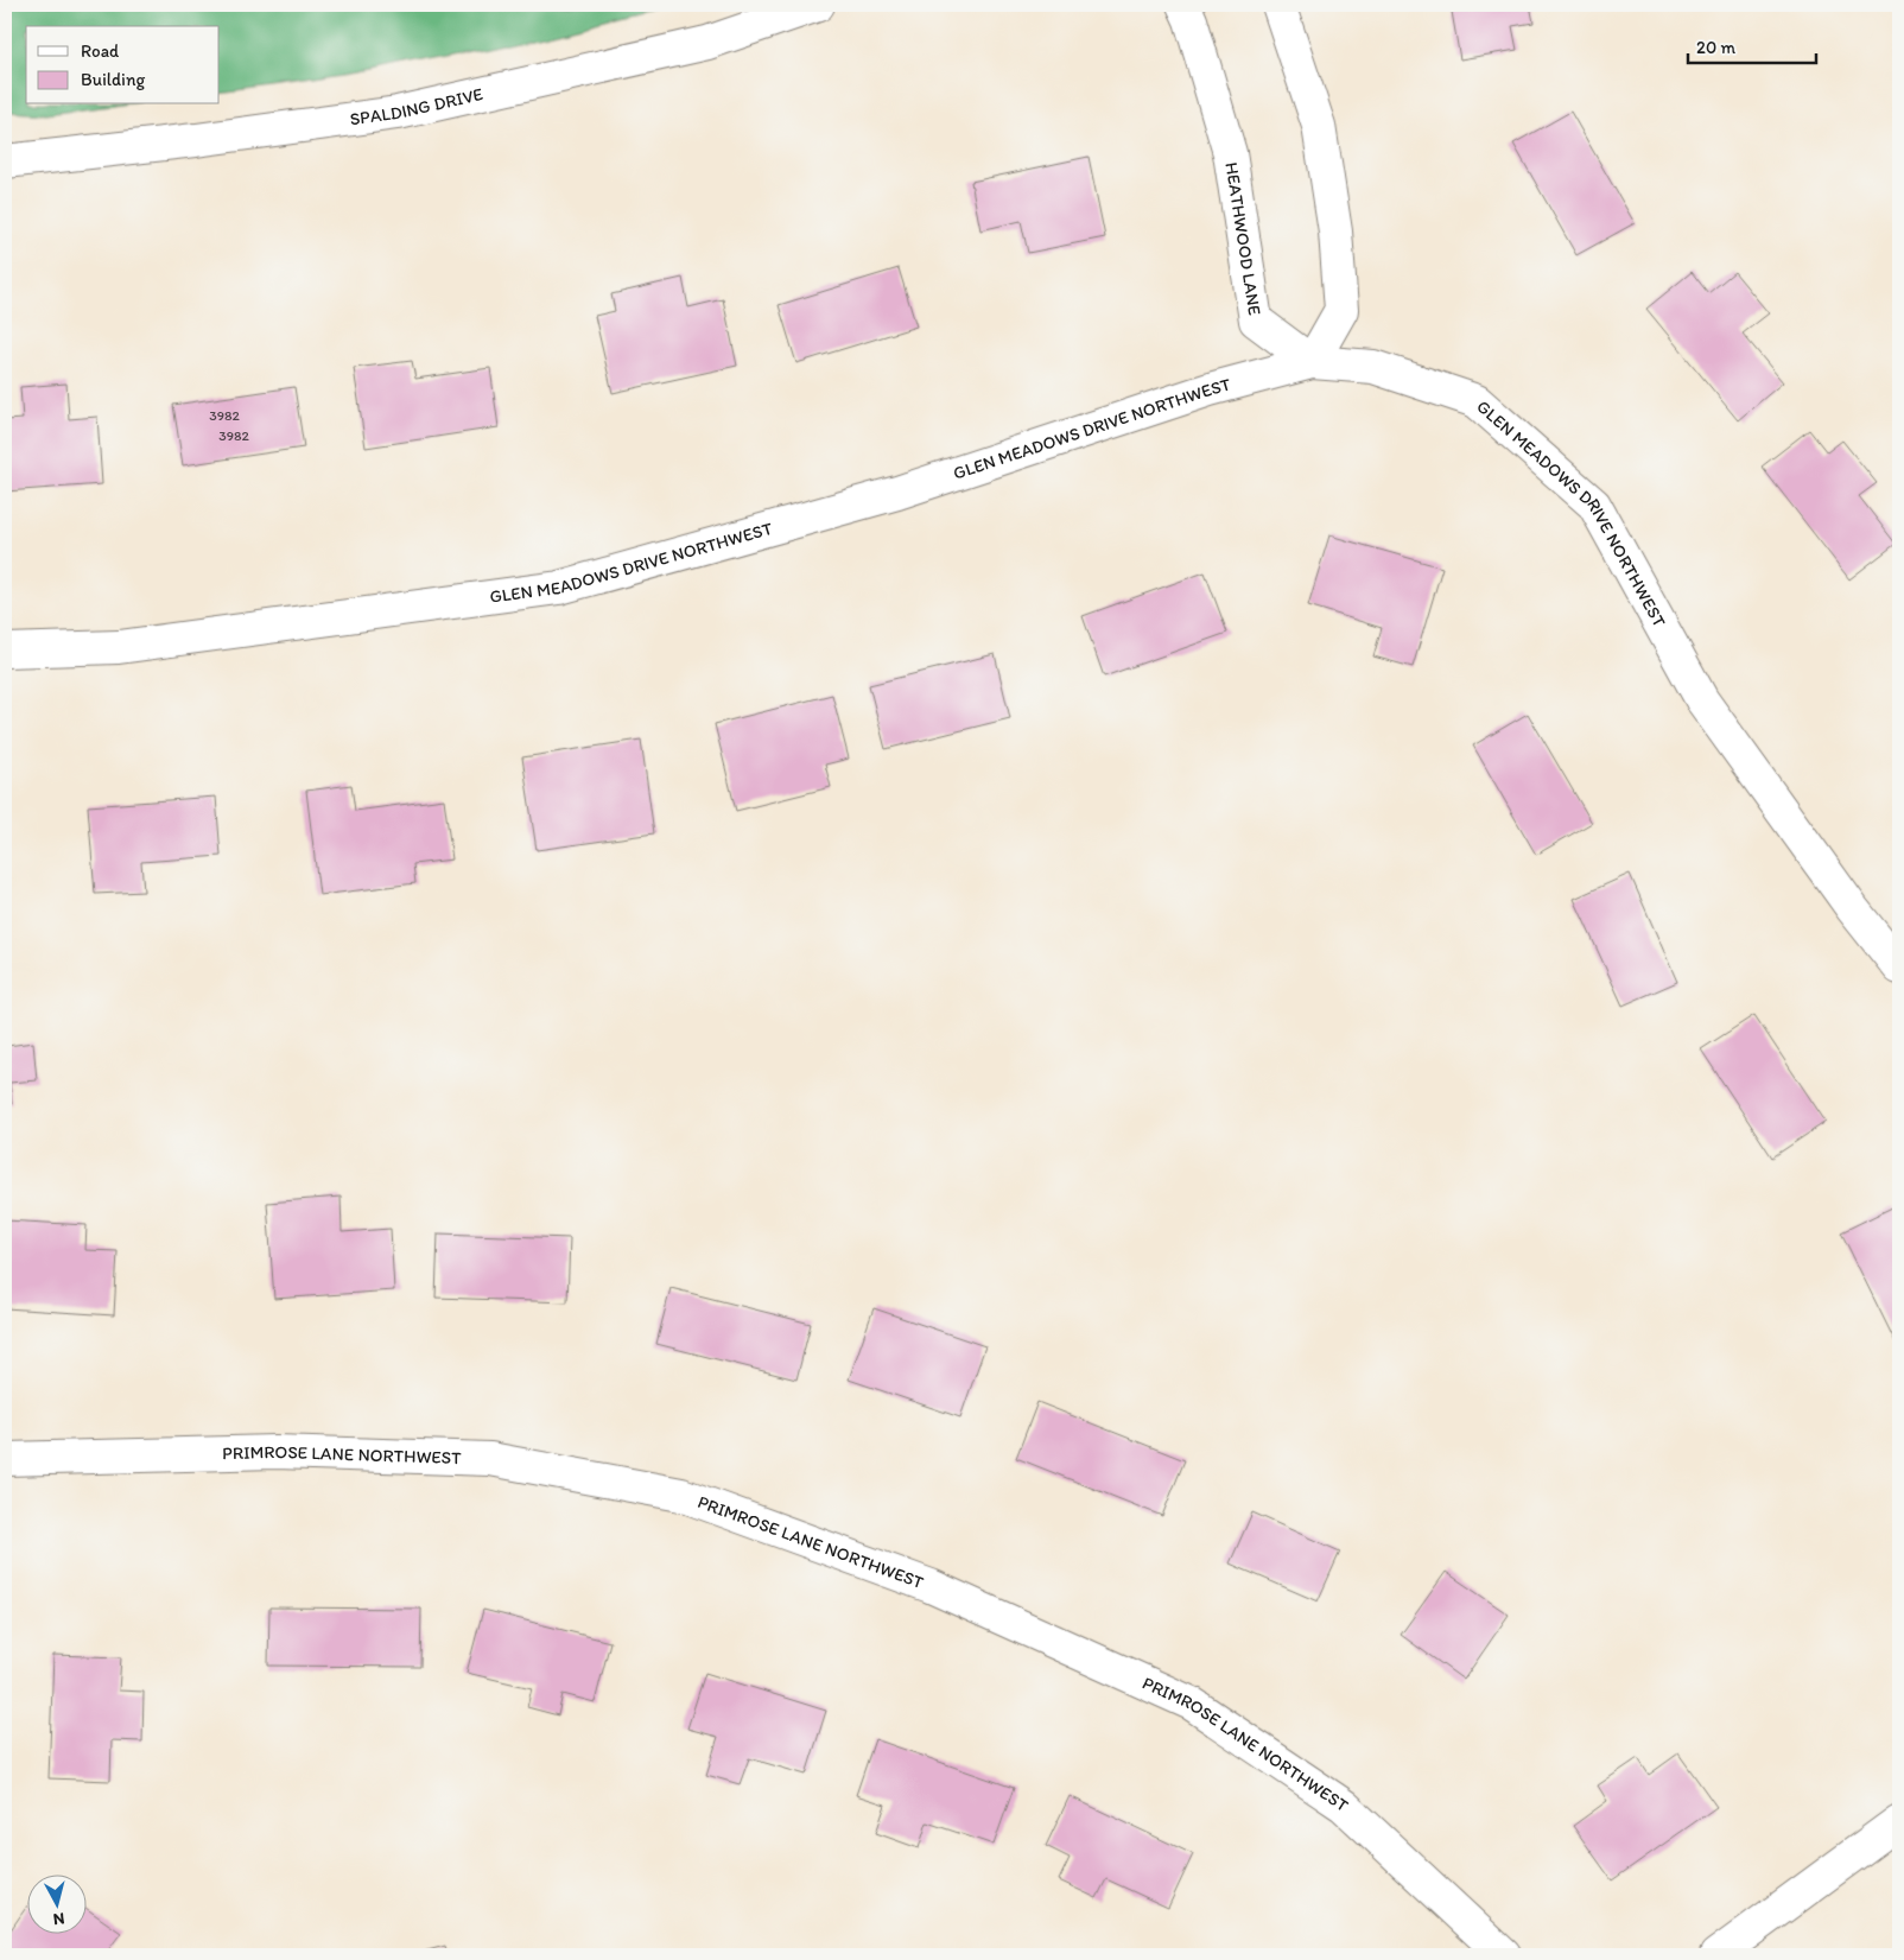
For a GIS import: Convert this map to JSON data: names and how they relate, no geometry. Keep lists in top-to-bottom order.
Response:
{
  "streets": {
    "street": [
      "SPALDING DRIVE",
      "HEATHWOOD LANE",
      "GLEN MEADOWS DRIVE NORTHWEST",
      "PRIMROSE LANE NORTHWEST"
    ]
  },
  "crossings": [
    ["HEATHWOOD LANE", "GLEN MEADOWS DRIVE NORTHWEST"]
  ],
  "house_numbers": ["3982", "3982"],
  "legend": ["Road", "Building"],
  "scale_bar": "20 m",
  "north": "bottom"
}
